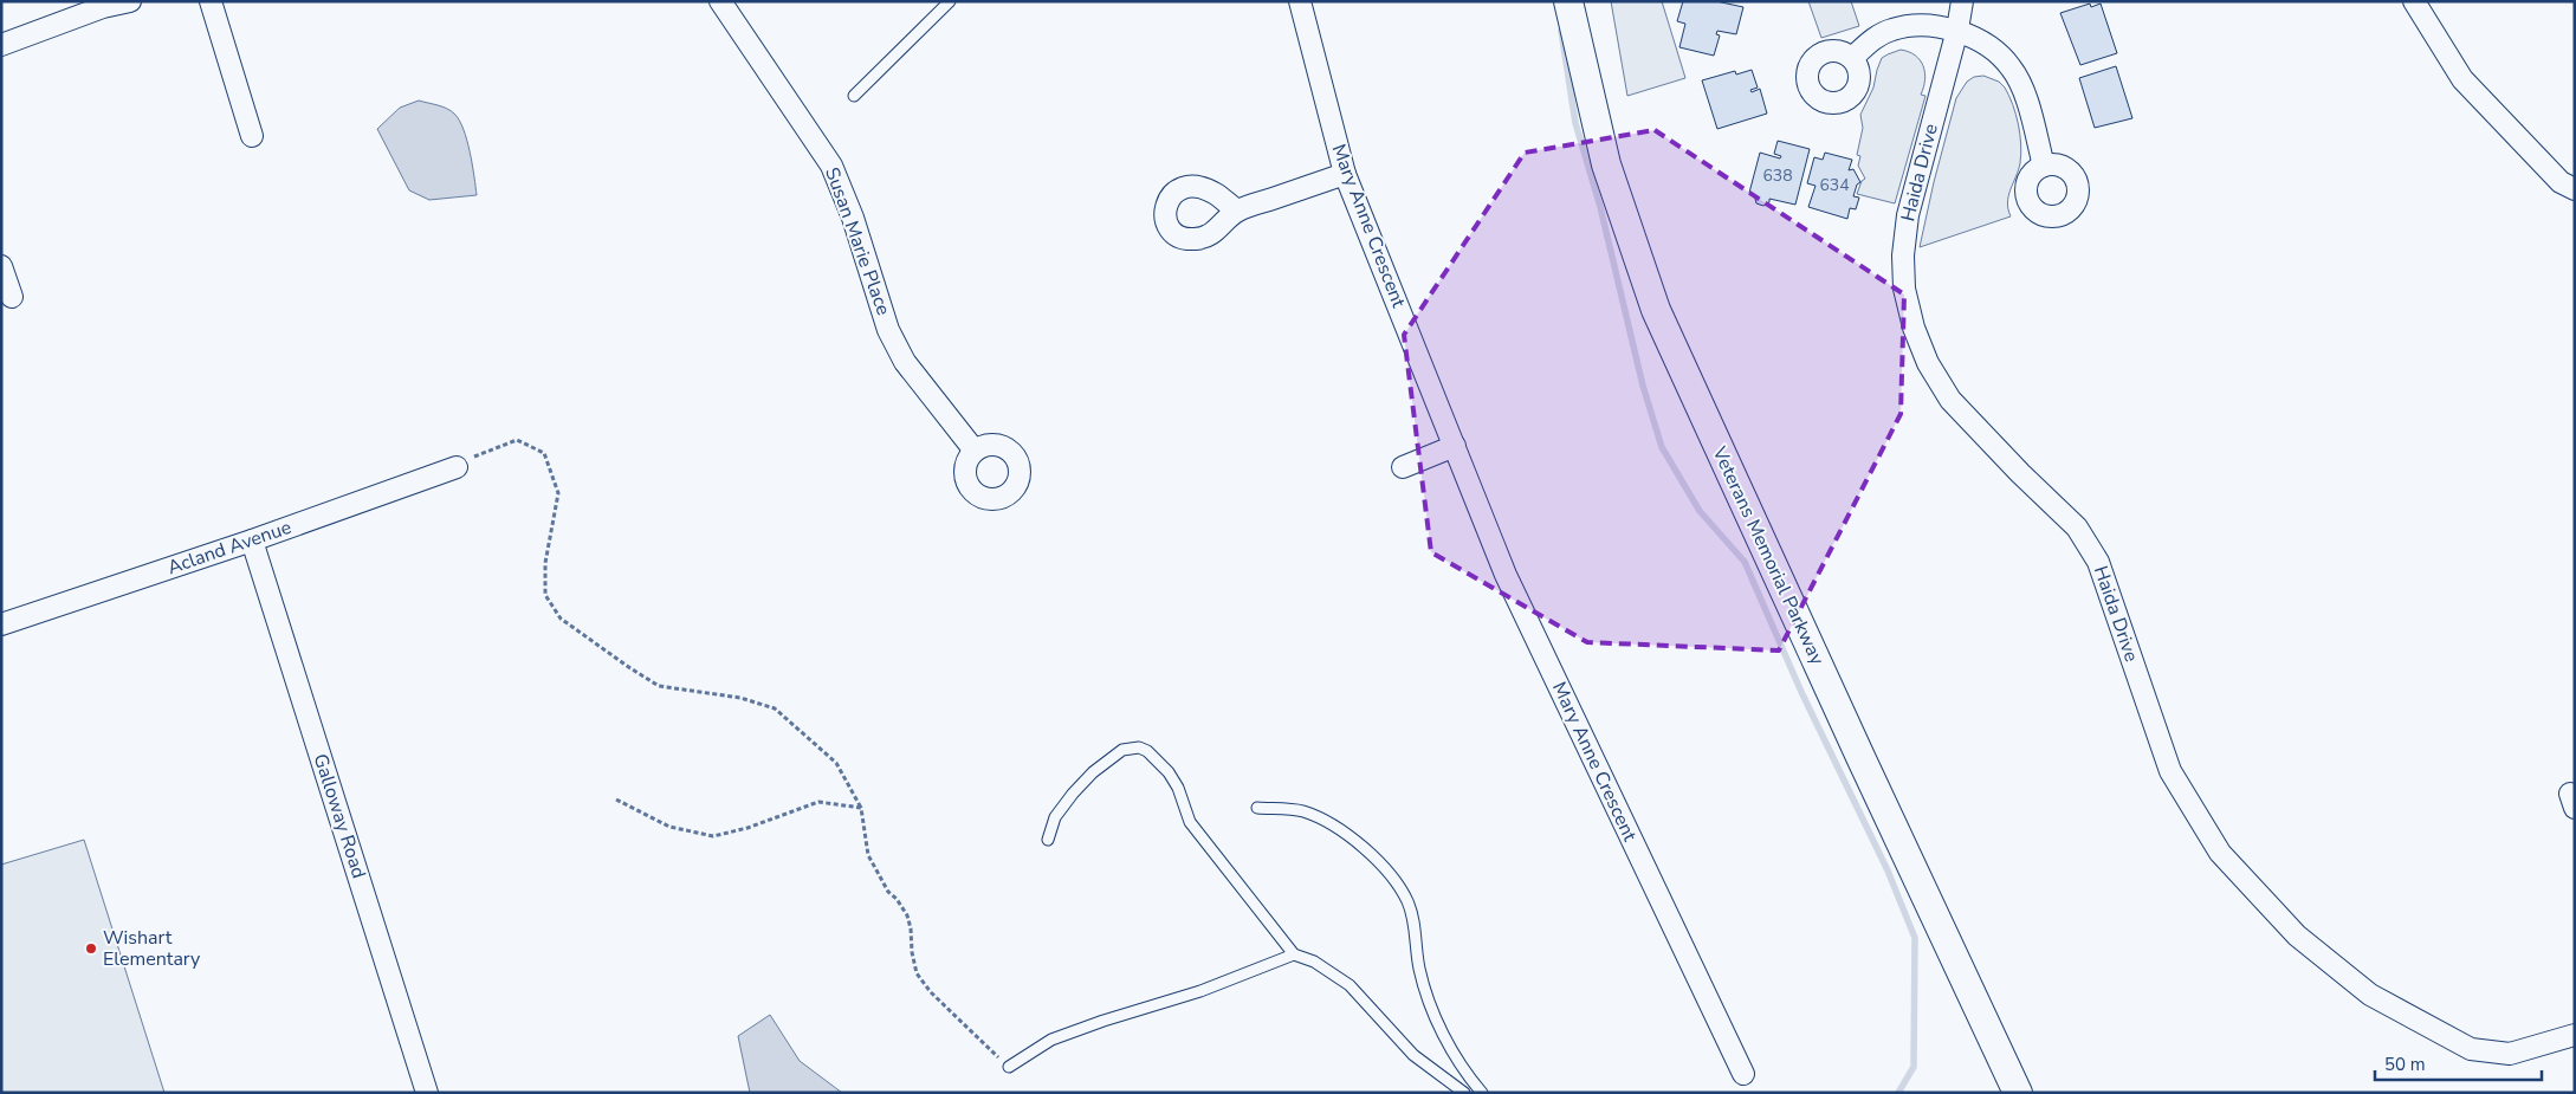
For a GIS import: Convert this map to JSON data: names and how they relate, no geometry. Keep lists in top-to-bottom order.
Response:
{
  "streets": {
    "main road": ["Veterans Memorial Parkway"],
    "street": [
      "Haida Drive",
      "Mary Anne Crescent",
      "Susan Marie Place",
      "Acland Avenue",
      "Galloway Road"
    ]
  },
  "crossings": [
    ["Acland Avenue", "Galloway Road"]
  ],
  "places": ["Wishart Elementary"],
  "house_numbers": ["638", "634"],
  "scale_bar": "50 m"
}
